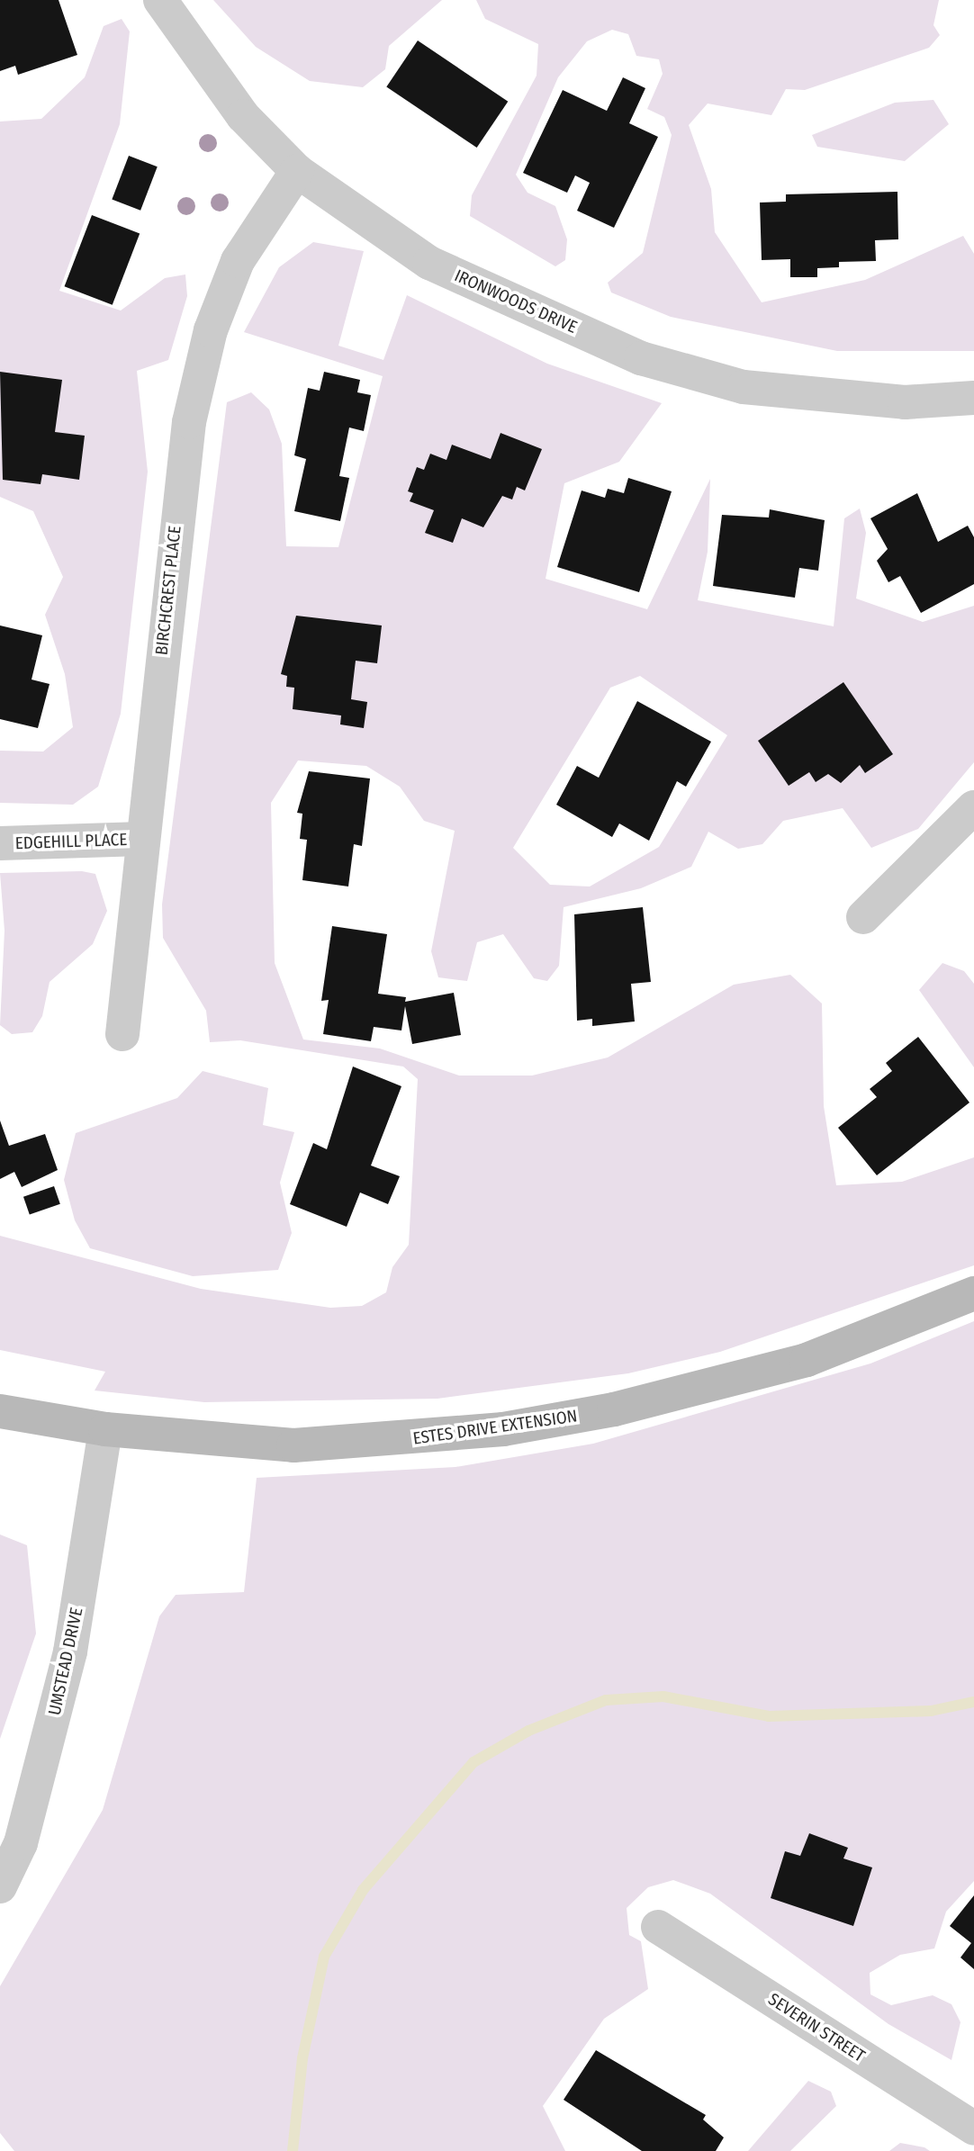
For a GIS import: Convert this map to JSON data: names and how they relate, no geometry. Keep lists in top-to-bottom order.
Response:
{
  "streets": {
    "main road": ["ESTES DRIVE EXTENSION"],
    "street": [
      "IRONWOODS DRIVE",
      "BIRCHCREST PLACE",
      "EDGEHILL PLACE",
      "UMSTEAD DRIVE",
      "SEVERIN STREET"
    ]
  },
  "crossings": [
    ["IRONWOODS DRIVE", "BIRCHCREST PLACE"],
    ["BIRCHCREST PLACE", "EDGEHILL PLACE"],
    ["ESTES DRIVE EXTENSION", "UMSTEAD DRIVE"]
  ]
}
